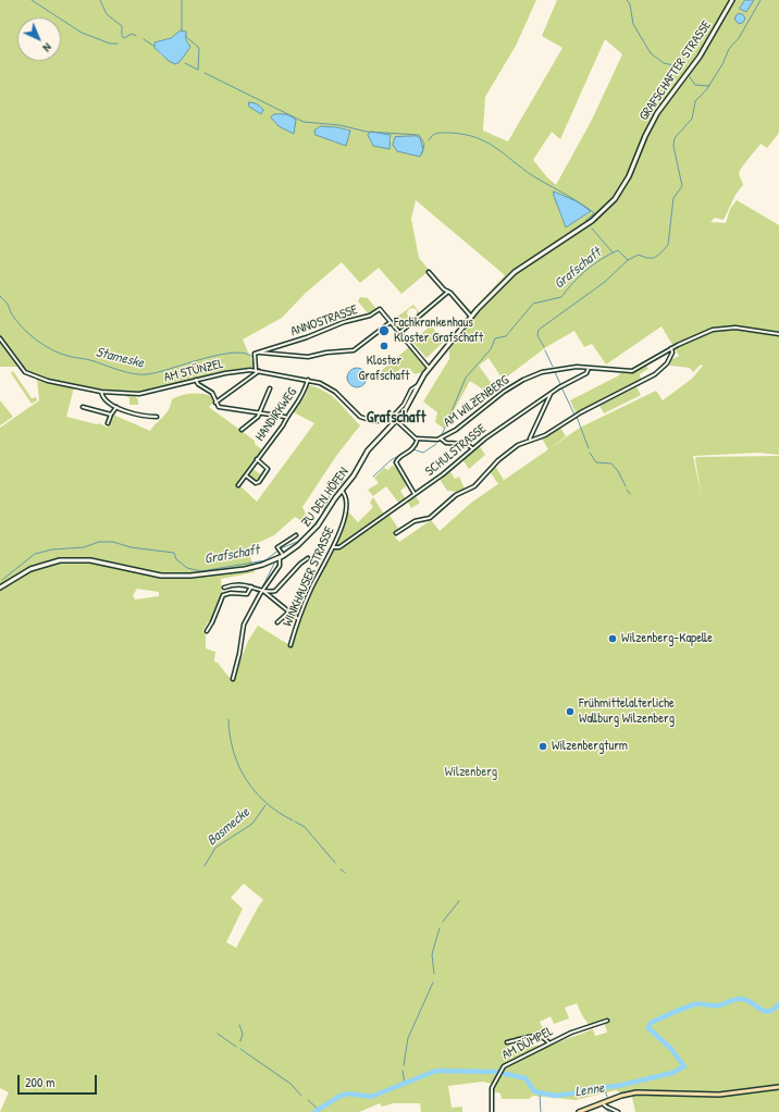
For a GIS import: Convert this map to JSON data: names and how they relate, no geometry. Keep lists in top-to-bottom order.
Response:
{
  "streets": {
    "street": [
      "GRAFSCHAFTER STRASSE",
      "ANNOSTRASSE",
      "AM STÜNZEL",
      "AM WILZENBERG",
      "HANDIRKWEG",
      "SCHULSTRASSE",
      "ZU DEN HÖFEN",
      "WINKHAUSER STRASSE",
      "AM DÜMPEL"
    ]
  },
  "crossings": [
    ["GRAFSCHAFTER STRASSE", "ZU DEN HÖFEN"],
    ["ANNOSTRASSE", "ZU DEN HÖFEN"],
    ["AM STÜNZEL", "HANDIRKWEG"],
    ["AM WILZENBERG", "SCHULSTRASSE"],
    ["SCHULSTRASSE", "WINKHAUSER STRASSE"],
    ["ZU DEN HÖFEN", "WINKHAUSER STRASSE"]
  ],
  "districts": ["Grafschaft"],
  "water": [
    "Grafschaft",
    "Stameske",
    "Basmecke",
    "Lenne"
  ],
  "parks": ["Wilzenberg"],
  "places": [
    "Fachkrankenhaus Kloster Grafschaft",
    "Kloster Grafschaft",
    "Wilzenberg-Kapelle",
    "Frühmittelalterliche Wallburg Wilzenberg",
    "Wilzenbergturm"
  ],
  "scale_bar": "200 m",
  "north": "bottom right"
}
